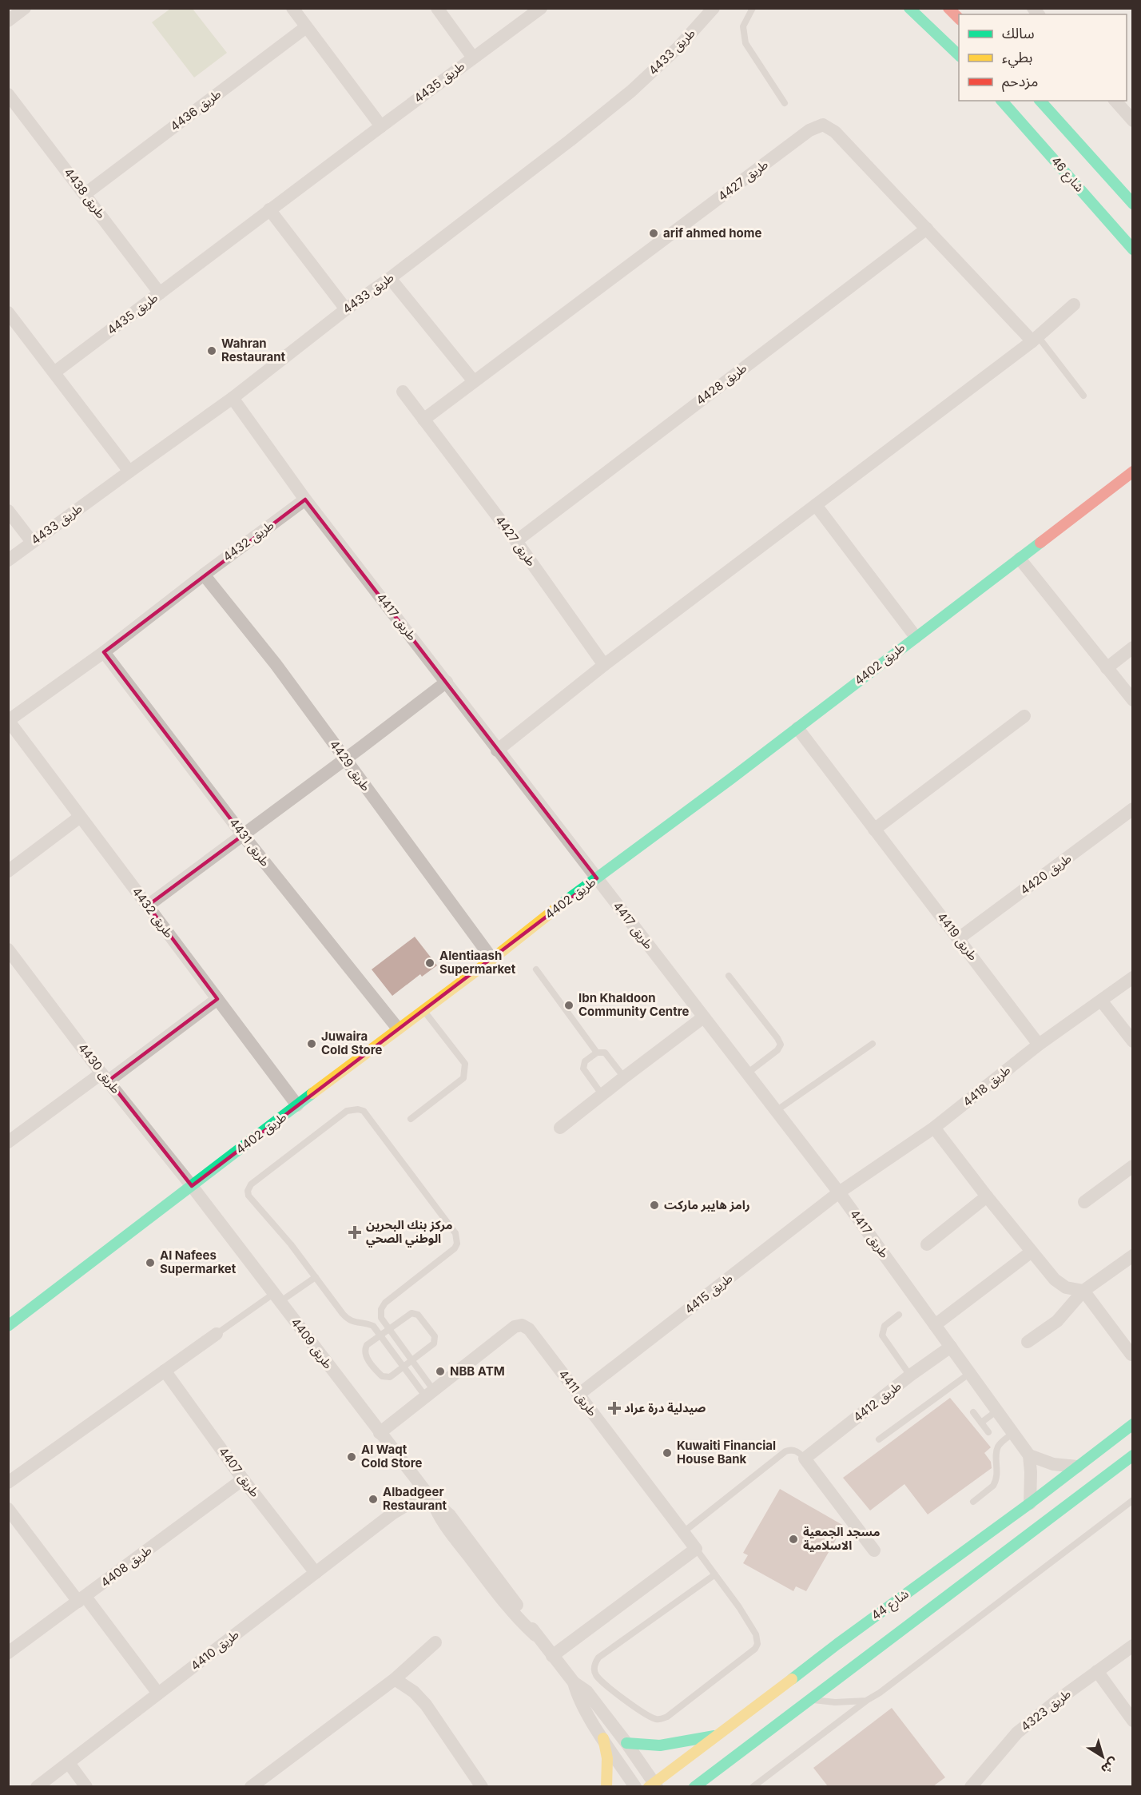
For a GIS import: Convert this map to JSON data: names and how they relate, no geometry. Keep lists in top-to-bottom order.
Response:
{
  "streets": {
    "main road": ["شارع 46", "طريق 4402", "شارع 44"],
    "street": [
      "طريق 4433",
      "طريق 4435",
      "طريق 4436",
      "طريق 4427",
      "طريق 4438",
      "طريق 4428",
      "طريق 4432",
      "طريق 4417",
      "طريق 4429",
      "طريق 4431",
      "طريق 4420",
      "طريق 4419",
      "طريق 4430",
      "طريق 4418",
      "طريق 4415",
      "طريق 4409",
      "طريق 4411",
      "طريق 4412",
      "طريق 4407",
      "طريق 4408",
      "طريق 4410",
      "طريق 4323"
    ]
  },
  "crossings": [
    ["طريق 4433", "طريق 4417"],
    ["طريق 4435", "طريق 4438"],
    ["طريق 4436", "طريق 4438"],
    ["طريق 4427", "طريق 4428"],
    ["طريق 4432", "طريق 4417"],
    ["طريق 4432", "طريق 4402"],
    ["طريق 4432", "طريق 4429"],
    ["طريق 4432", "طريق 4431"],
    ["طريق 4417", "طريق 4402"],
    ["طريق 4417", "طريق 4418"],
    ["طريق 4417", "طريق 4415"],
    ["طريق 4417", "طريق 4412"],
    ["طريق 4402", "طريق 4429"],
    ["طريق 4402", "طريق 4431"],
    ["طريق 4402", "طريق 4419"],
    ["طريق 4402", "طريق 4430"],
    ["طريق 4402", "طريق 4409"],
    ["طريق 4420", "طريق 4419"],
    ["طريق 4419", "طريق 4418"],
    ["طريق 4430", "طريق 4409"],
    ["طريق 4418", "طريق 4415"],
    ["طريق 4415", "طريق 4411"],
    ["طريق 4409", "طريق 4411"],
    ["طريق 4409", "شارع 44"],
    ["طريق 4409", "طريق 4410"],
    ["طريق 4407", "طريق 4408"],
    ["طريق 4407", "طريق 4410"]
  ],
  "places": {
    "other": [
      "arif ahmed home",
      "Wahran Restaurant",
      "Alentiaash Supermarket",
      "Ibn Khaldoon Community Centre",
      "Juwaira Cold Store",
      "رامز هايبر ماركت",
      "Al Nafees Supermarket",
      "NBB ATM",
      "Kuwaiti Financial House Bank",
      "Al Waqt Cold Store",
      "Albadgeer Restaurant",
      "مسجد الجمعية الاسلامية"
    ],
    "health": ["مركز بنك البحرين الوطني الصحي", "صيدلية درة عراد"]
  },
  "legend": ["سالك", "بطيء", "مزدحم"],
  "north": "bottom right"
}
